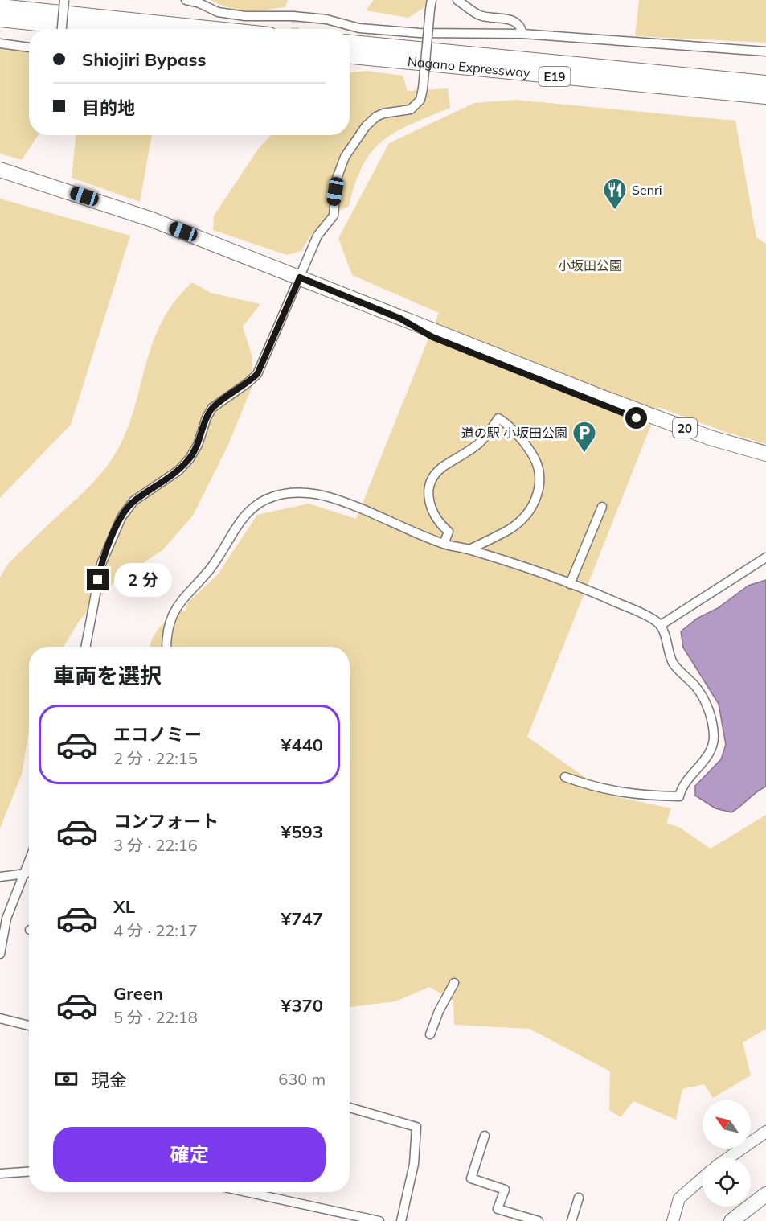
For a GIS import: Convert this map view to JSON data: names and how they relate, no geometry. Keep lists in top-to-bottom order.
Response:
{
  "streets": {
    "highway": ["Nagano Expressway", "E19", "20"]
  },
  "parks": ["小坂田公園"],
  "places": {
    "restaurant": ["Senri"],
    "parking": ["道の駅 小坂田公園"]
  },
  "north": "top left",
  "page": {
    "banner": ["Shiojiri Bypass", "目的地"],
    "bubble": "2 分",
    "heading": "車両を選択",
    "list": [
      {
        "name": "エコノミー",
        "note": "2 分 · 22:15",
        "value": "¥440"
      },
      {
        "name": "コンフォート",
        "note": "3 分 · 22:16",
        "value": "¥593"
      },
      {
        "name": "XL",
        "note": "4 分 · 22:17",
        "value": "¥747"
      },
      {
        "name": "Green",
        "note": "5 分 · 22:18",
        "value": "¥370"
      }
    ],
    "pay": ["現金", "630 m"],
    "buttons": "確定"
  }
}
